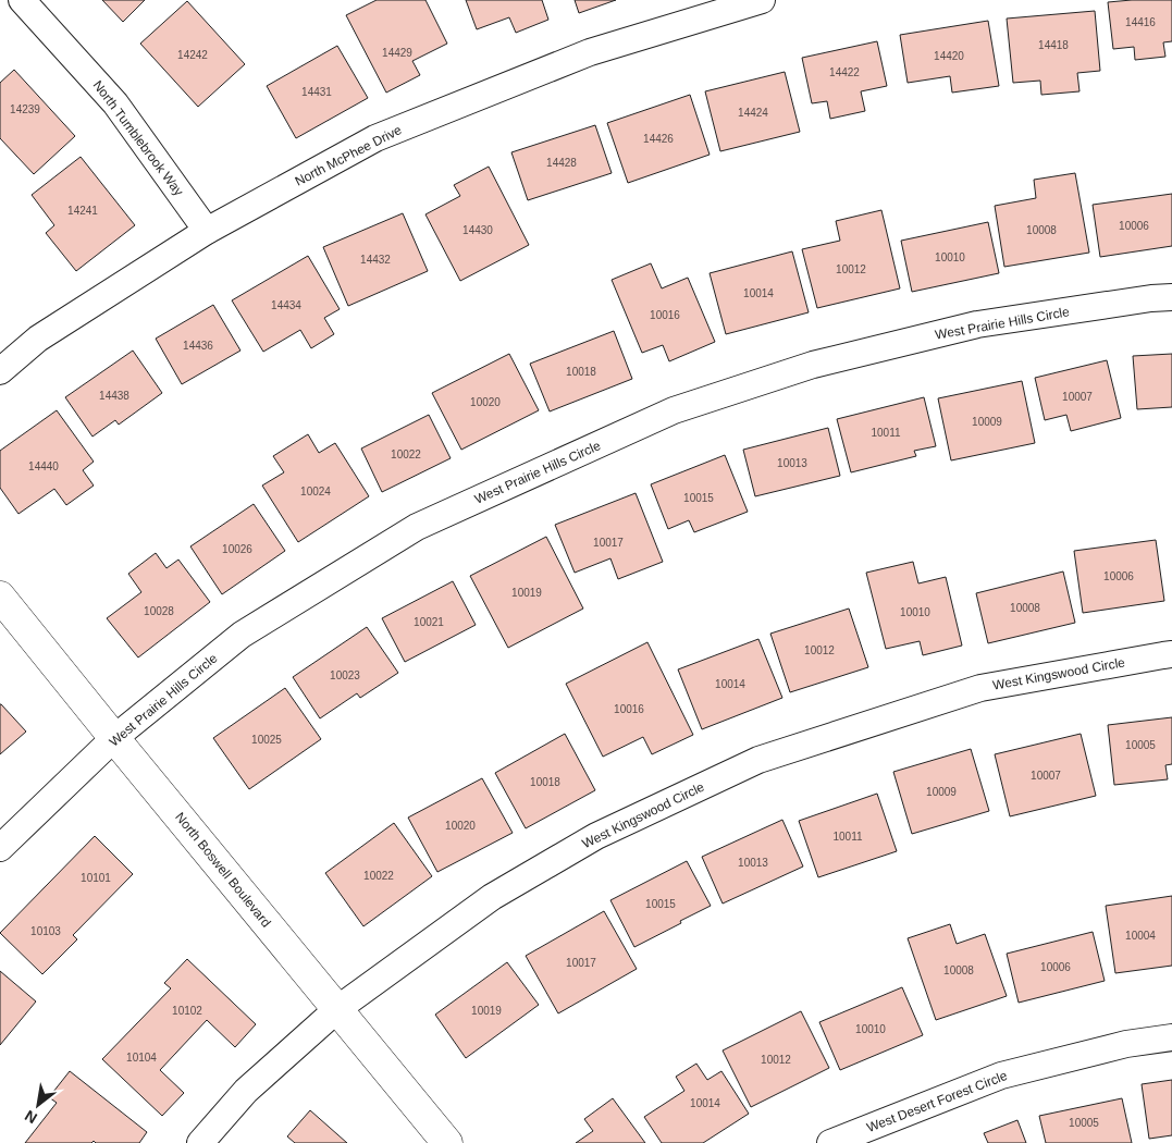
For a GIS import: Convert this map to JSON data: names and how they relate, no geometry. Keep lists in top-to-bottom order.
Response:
{
  "streets": {
    "street": [
      "North Tumblebrook Way",
      "North McPhee Drive",
      "West Prairie Hills Circle",
      "West Kingswood Circle",
      "North Boswell Boulevard",
      "West Desert Forest Circle"
    ]
  },
  "crossings": [
    ["North Tumblebrook Way", "North McPhee Drive"],
    ["West Prairie Hills Circle", "North Boswell Boulevard"],
    ["West Kingswood Circle", "North Boswell Boulevard"]
  ],
  "house_numbers": [
    "14416",
    "14418",
    "14429",
    "14242",
    "14420",
    "14422",
    "14431",
    "14239",
    "14424",
    "14426",
    "14428",
    "14241",
    "10006",
    "14430",
    "10008",
    "10010",
    "14432",
    "10012",
    "10014",
    "14434",
    "10016",
    "14436",
    "10018",
    "14438",
    "10007",
    "10020",
    "10009",
    "10011",
    "10022",
    "10013",
    "14440",
    "10024",
    "10015",
    "10017",
    "10026",
    "10006",
    "10019",
    "10008",
    "10028",
    "10010",
    "10021",
    "10012",
    "10023",
    "10014",
    "10016",
    "10025",
    "10005",
    "10007",
    "10018",
    "10009",
    "10020",
    "10011",
    "10013",
    "10022",
    "10101",
    "10015",
    "10103",
    "10004",
    "10017",
    "10006",
    "10008",
    "10102",
    "10019",
    "10010",
    "10104",
    "10012",
    "10014",
    "10005"
  ],
  "north": "bottom left"
}
